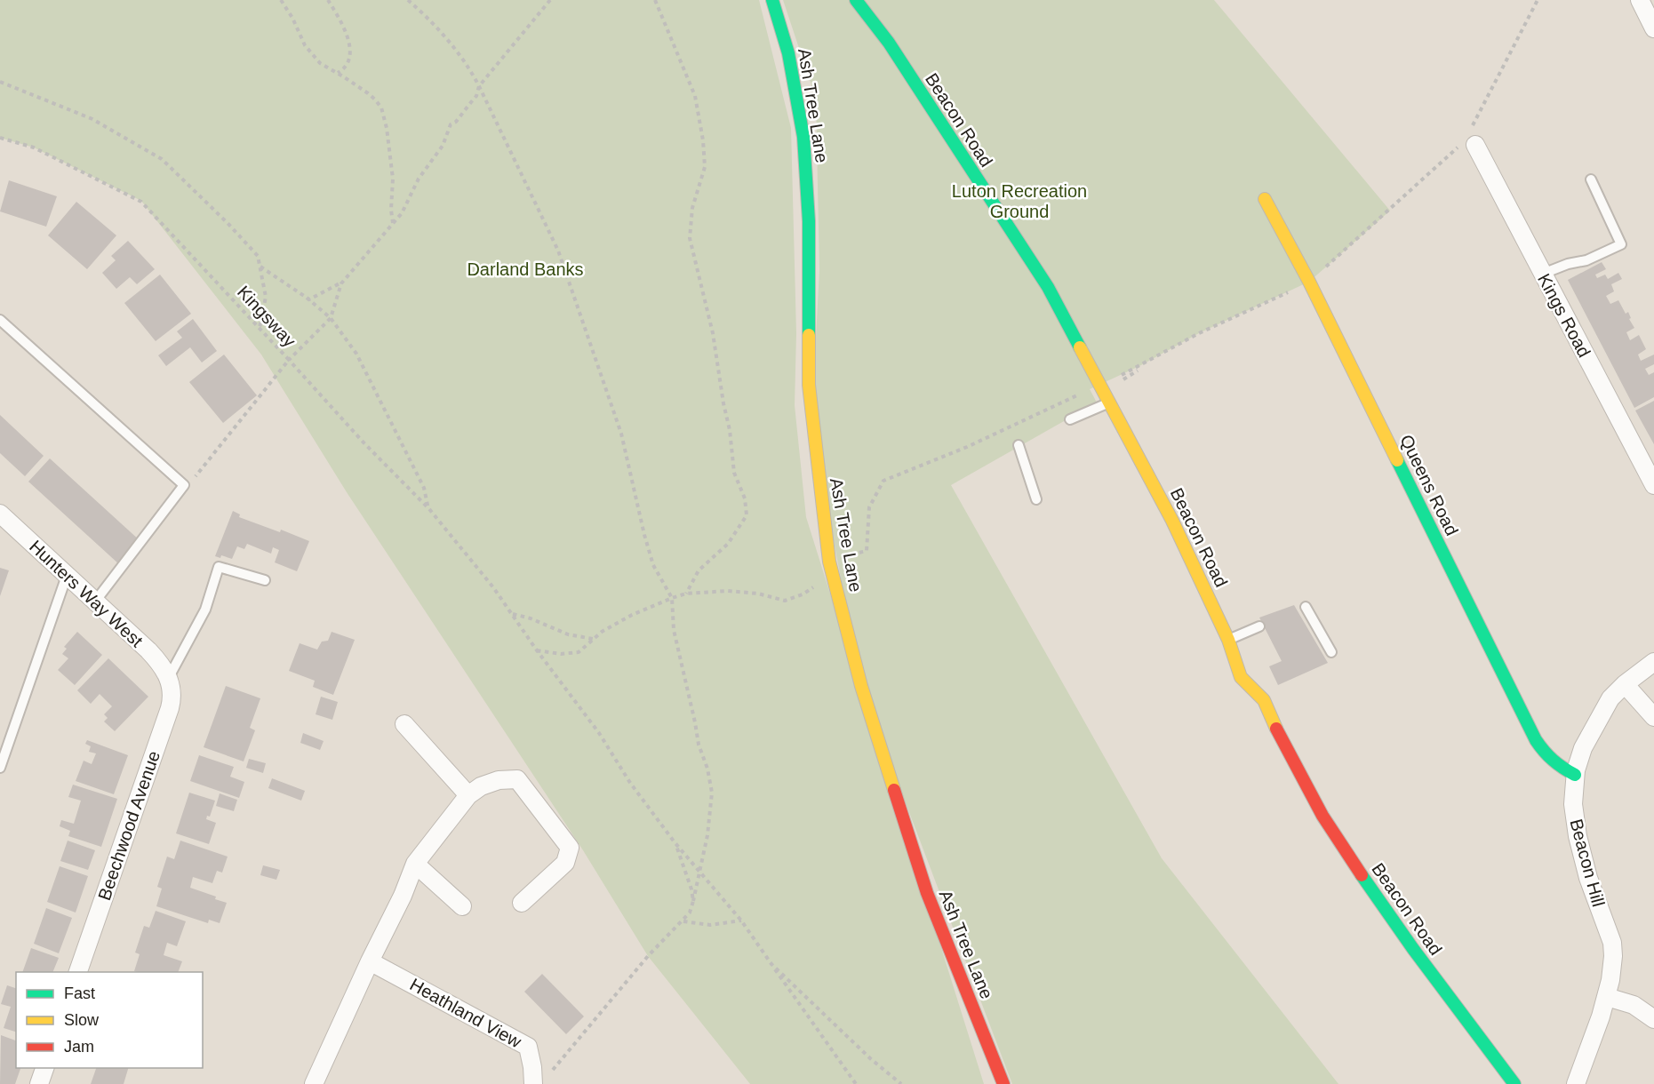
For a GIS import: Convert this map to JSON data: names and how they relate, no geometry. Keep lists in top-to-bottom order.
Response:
{
  "streets": {
    "street": [
      "Ash Tree Lane",
      "Beacon Road",
      "Kings Road",
      "Queens Road",
      "Hunters Way West",
      "Beechwood Avenue",
      "Beacon Hill",
      "Heathland View"
    ],
    "path": ["Kingsway"]
  },
  "crossings": [
    ["Queens Road", "Beacon Hill"],
    ["Hunters Way West", "Beechwood Avenue"]
  ],
  "parks": ["Luton Recreation Ground", "Darland Banks"],
  "legend": ["Fast", "Slow", "Jam"]
}
